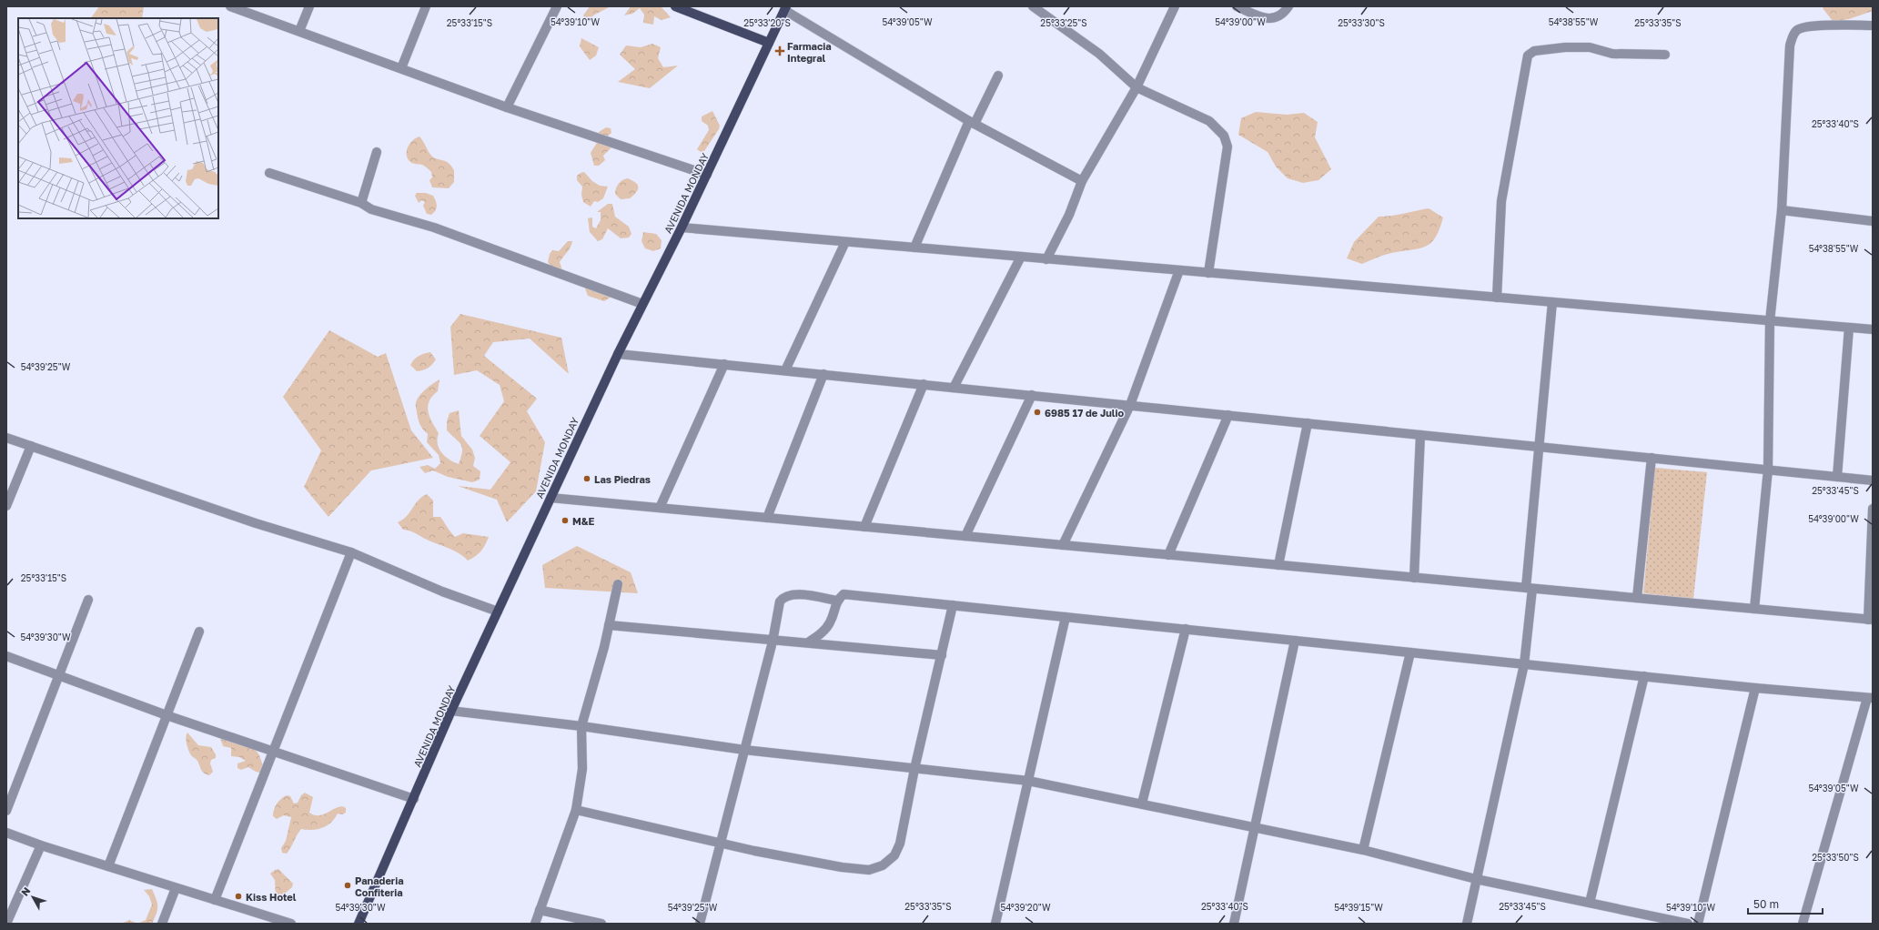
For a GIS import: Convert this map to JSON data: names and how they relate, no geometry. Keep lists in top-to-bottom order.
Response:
{
  "streets": {
    "main road": ["AVENIDA MONDAY"]
  },
  "places": {
    "health": ["Farmacia Integral"],
    "other": [
      "6985 17 de Julio",
      "Las Piedras",
      "M&E",
      "Panaderia Confiteria",
      "Kiss Hotel"
    ]
  },
  "scale_bar": "50 m",
  "north": "top left",
  "coordinates": [
    "54°39'10\"W",
    "54°39'05\"W",
    "54°39'00\"W",
    "54°38'55\"W",
    "25°33'15\"S",
    "25°33'20\"S",
    "25°33'25\"S",
    "25°33'30\"S",
    "25°33'35\"S",
    "25°33'40\"S",
    "54°39'25\"W",
    "25°33'45\"S",
    "54°39'30\"W",
    "25°33'50\"S",
    "54°39'20\"W",
    "54°39'15\"W"
  ]
}
